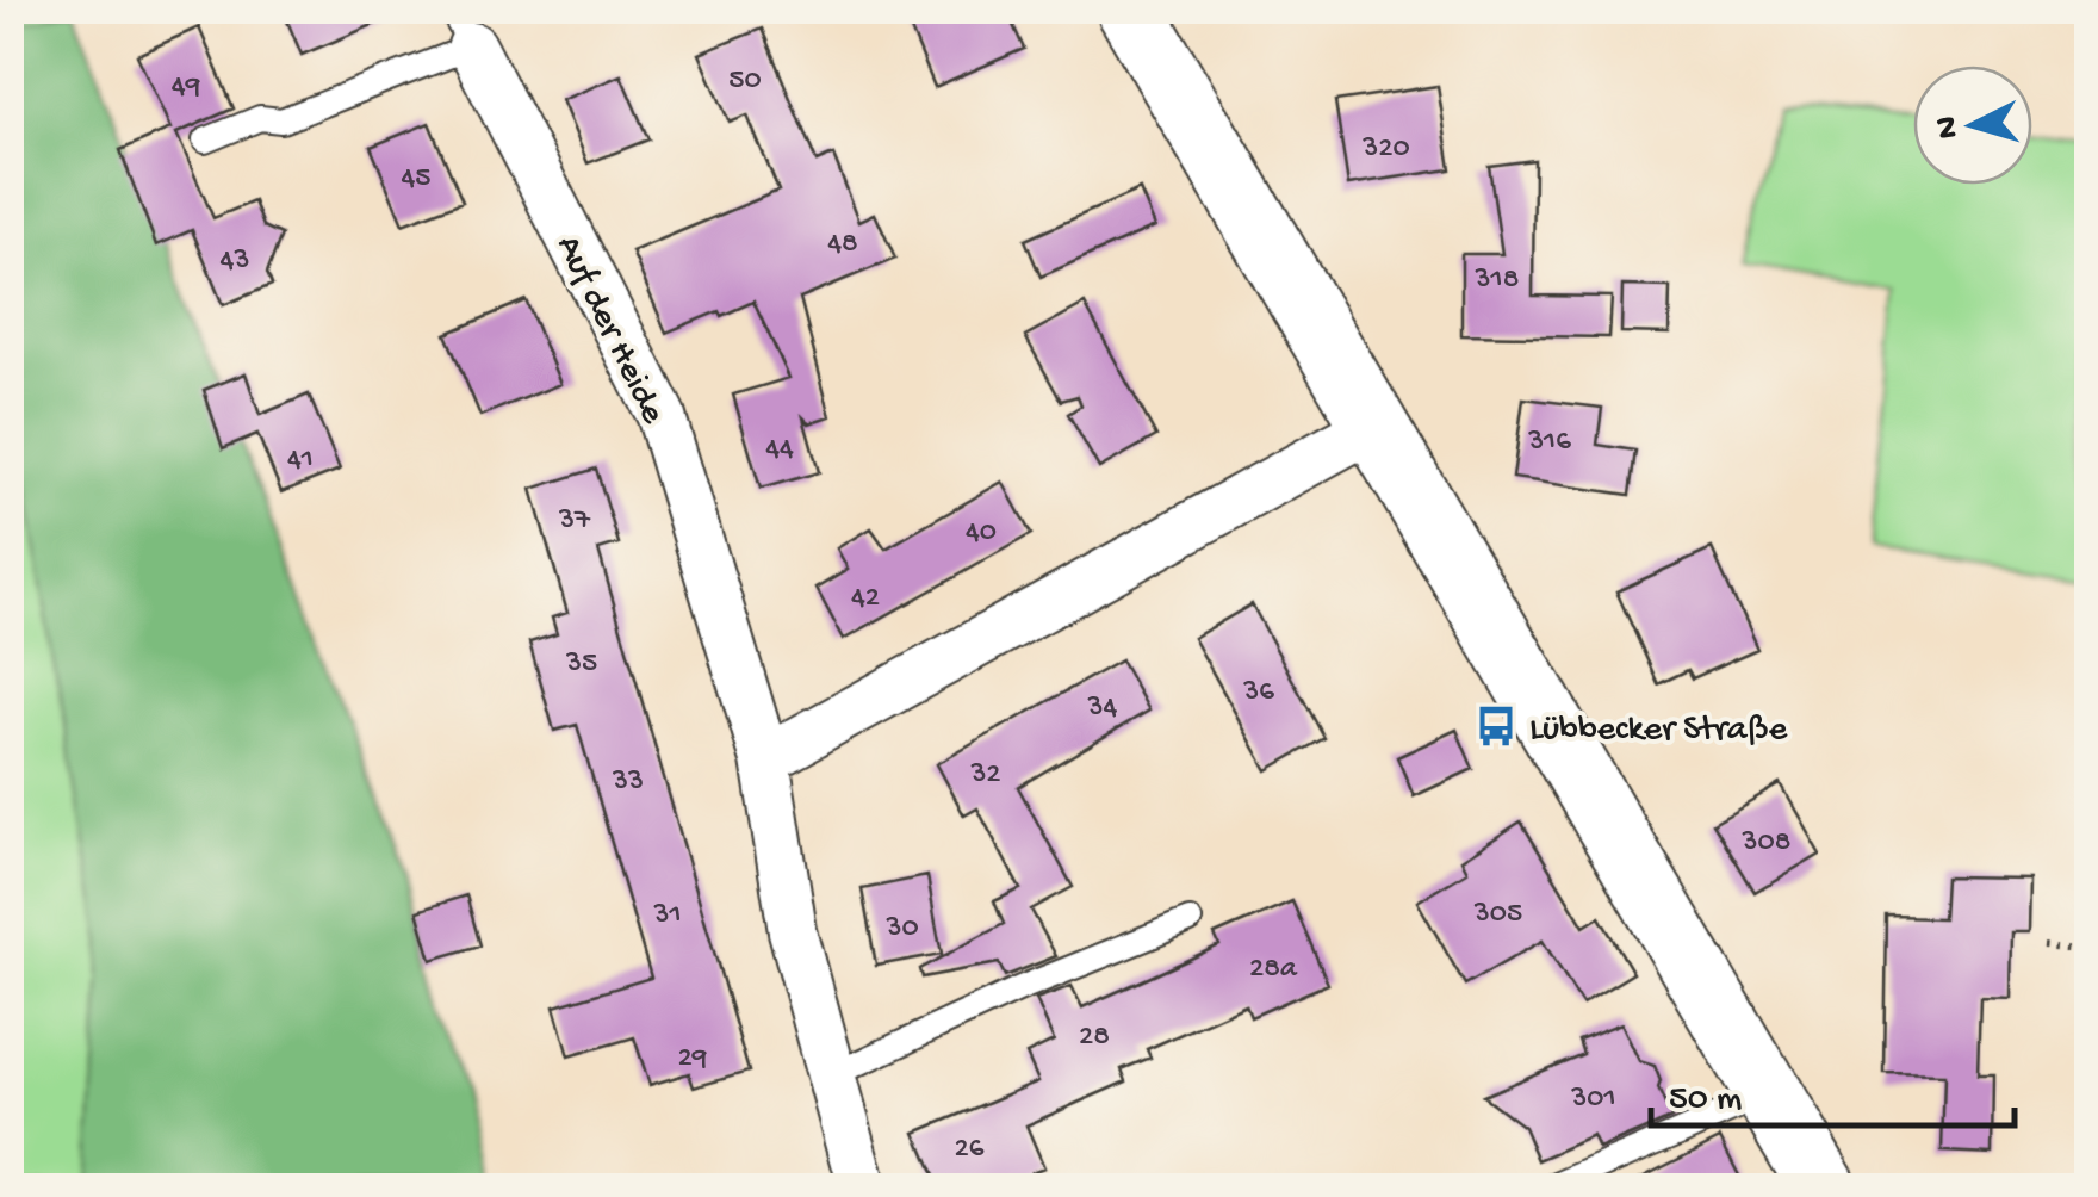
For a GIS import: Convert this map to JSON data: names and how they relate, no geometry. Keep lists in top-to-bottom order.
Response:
{
  "streets": {
    "street": ["Auf der Heide"]
  },
  "places": {
    "bus stop": ["Lübbecker Straße"]
  },
  "house_numbers": [
    "50",
    "49",
    "320",
    "45",
    "48",
    "43",
    "318",
    "316",
    "44",
    "41",
    "37",
    "40",
    "42",
    "35",
    "36",
    "34",
    "32",
    "33",
    "308",
    "305",
    "31",
    "30",
    "28a",
    "28",
    "29",
    "301",
    "26"
  ],
  "scale_bar": "50 m",
  "north": "left"
}
